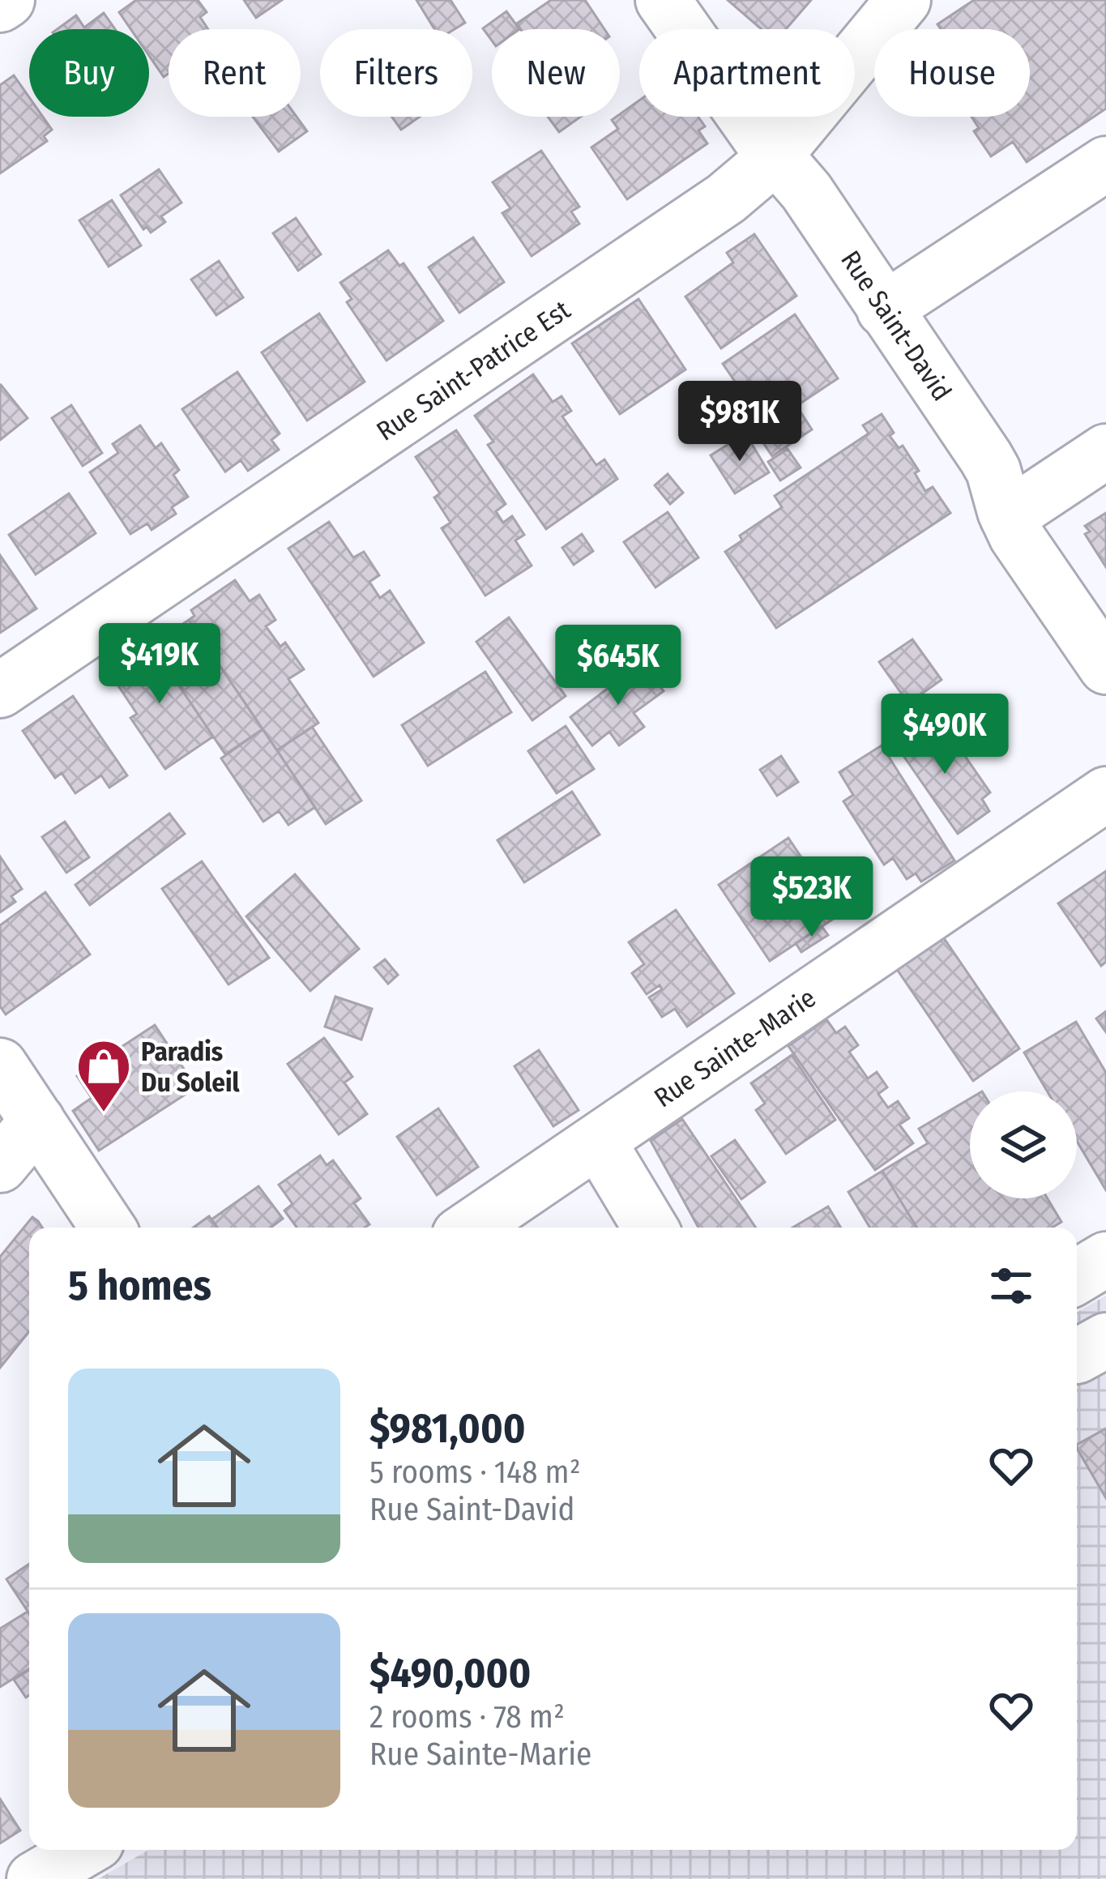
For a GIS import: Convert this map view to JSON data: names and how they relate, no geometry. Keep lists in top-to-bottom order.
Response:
{
  "streets": {
    "street": ["Rue Saint-David", "Rue Saint-Patrice Est", "Rue Sainte-Marie"]
  },
  "crossings": [
    ["Rue Saint-David", "Rue Saint-Patrice Est"]
  ],
  "places": {
    "shop": ["Paradis Du Soleil"]
  },
  "page": {
    "chip": [
      "Buy",
      "Rent",
      "Filters",
      "New",
      "Apartment",
      "House"
    ],
    "price": [
      "$981K",
      "$419K",
      "$645K",
      "$490K",
      "$523K"
    ],
    "heading": "5 homes",
    "list": [
      {
        "name": "$981,000",
        "note": "5 rooms · 148 m² · Rue Saint-David"
      },
      {
        "name": "$490,000",
        "note": "2 rooms · 78 m² · Rue Sainte-Marie"
      }
    ]
  }
}
